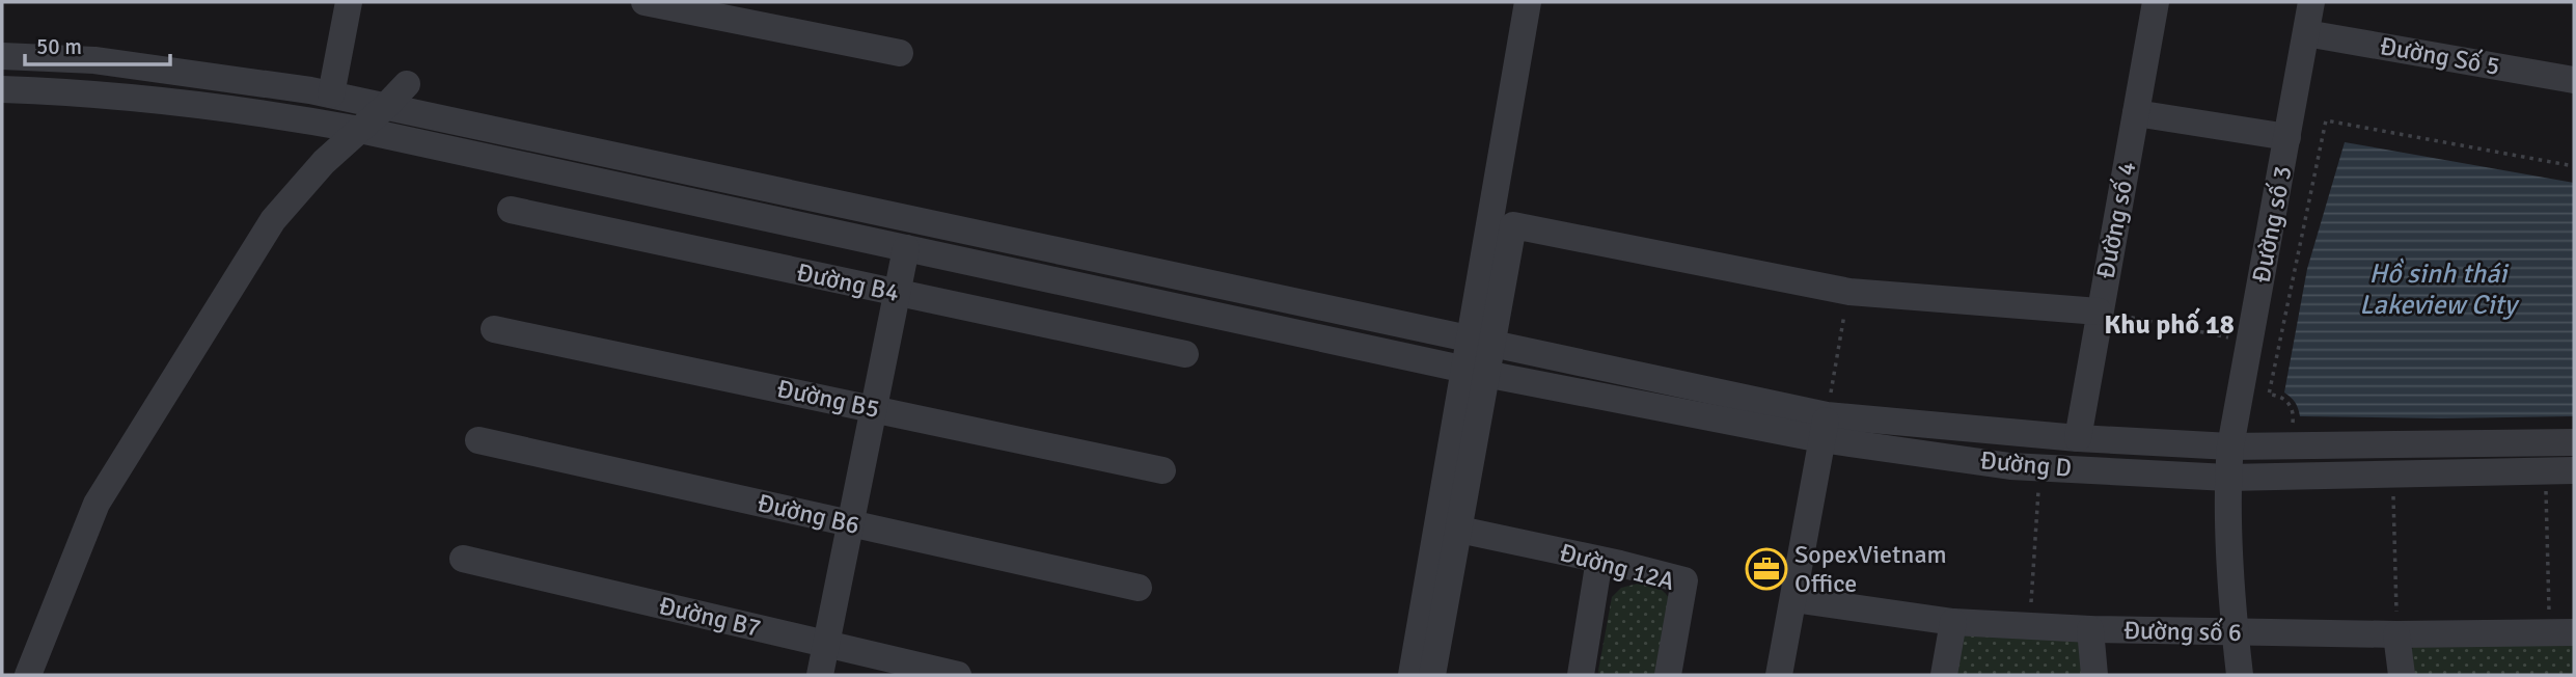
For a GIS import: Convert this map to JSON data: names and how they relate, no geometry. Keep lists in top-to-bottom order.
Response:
{
  "streets": {
    "street": [
      "Đường Số 5",
      "Đường số 4",
      "Đường số 3",
      "Đường B4",
      "Đường B5",
      "Đường D",
      "Đường B6",
      "Đường 12A",
      "Đường B7",
      "Đường số 6"
    ]
  },
  "crossings": [
    ["Đường Số 5", "Đường số 3"],
    ["Đường số 4", "Đường D"],
    ["Đường số 3", "Đường D"],
    ["Đường số 3", "Đường số 6"]
  ],
  "districts": ["Khu phố 18"],
  "water": ["Hồ sinh thái Lakeview City"],
  "places": {
    "office": ["SopexVietnam Office"]
  },
  "scale_bar": "50 m"
}
